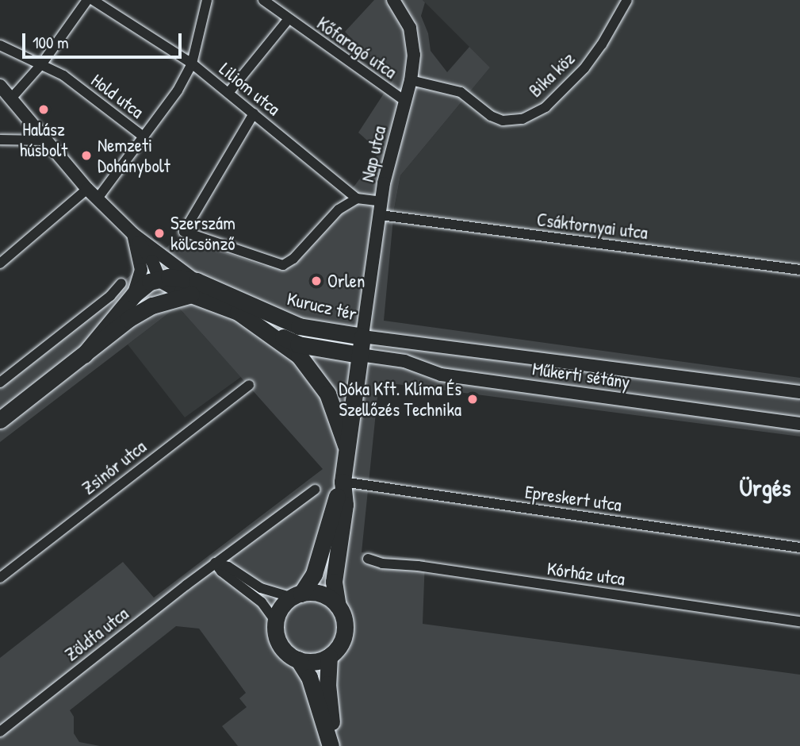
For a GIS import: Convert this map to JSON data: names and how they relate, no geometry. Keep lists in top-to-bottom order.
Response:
{
  "streets": {
    "main road": ["Kurucz tér"],
    "street": [
      "Kőfaragó utca",
      "Bika köz",
      "Liliom utca",
      "Hold utca",
      "Nap utca",
      "Csáktornyai utca",
      "Műkerti sétány",
      "Zsinór utca",
      "Epreskert utca",
      "Kórház utca",
      "Zöldfa utca"
    ]
  },
  "crossings": [
    ["Kőfaragó utca", "Nap utca"],
    ["Bika köz", "Nap utca"],
    ["Liliom utca", "Kurucz tér"],
    ["Nap utca", "Csáktornyai utca"],
    ["Nap utca", "Kurucz tér"],
    ["Csáktornyai utca", "Kurucz tér"],
    ["Kurucz tér", "Műkerti sétány"]
  ],
  "districts": ["Ürgés"],
  "places": [
    "Halász húsbolt",
    "Nemzeti Dohánybolt",
    "Szerszám kölcsönző",
    "Orlen",
    "Dóka Kft. Klíma És Szellőzés Technika"
  ],
  "scale_bar": "100 m"
}
